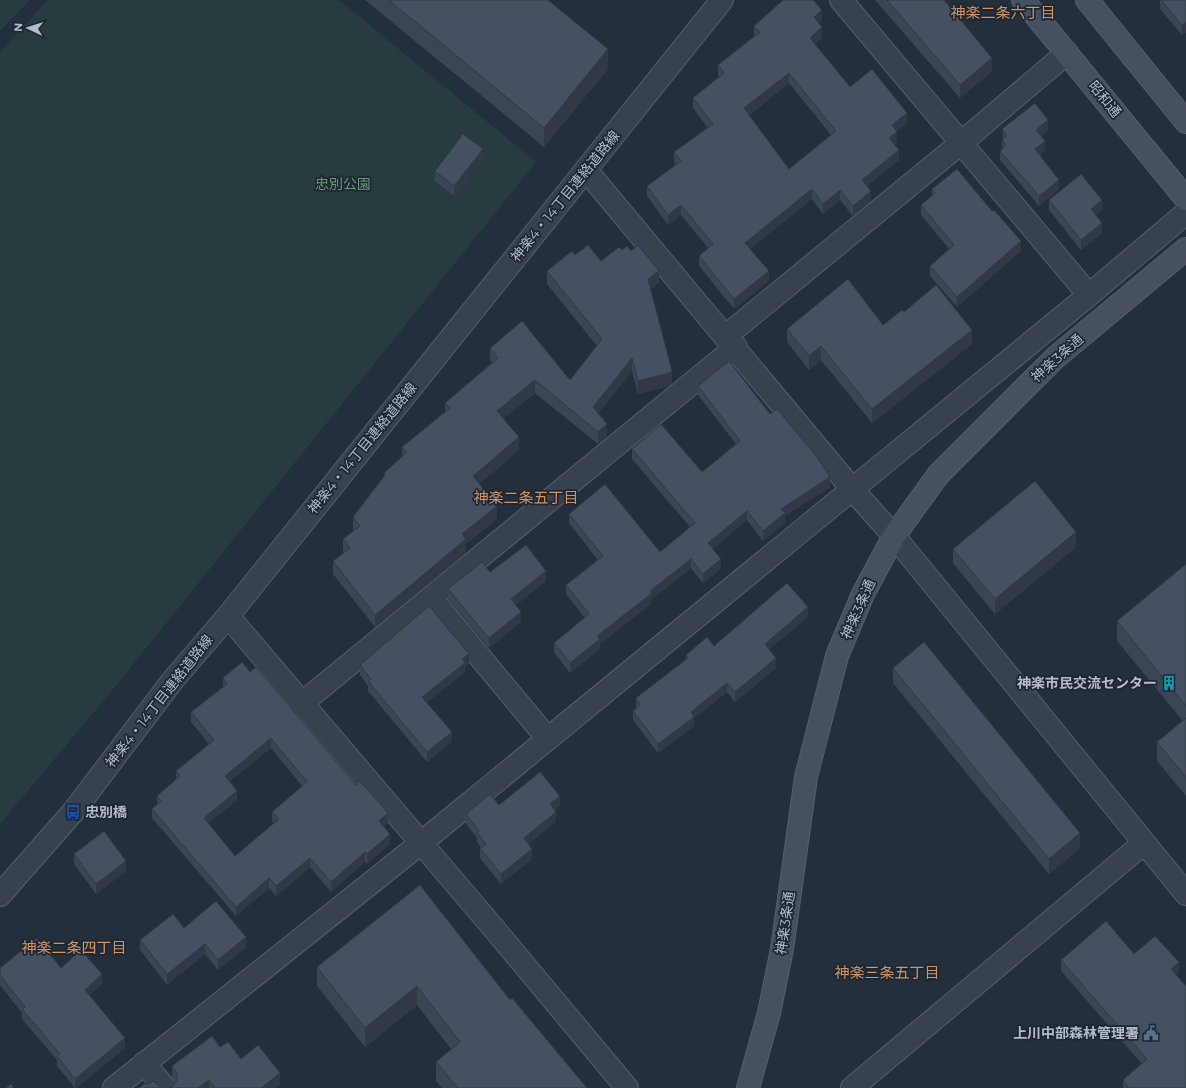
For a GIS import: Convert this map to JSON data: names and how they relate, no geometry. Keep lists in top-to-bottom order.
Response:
{
  "streets": {
    "street": ["昭和通", "神楽4・14丁目連絡道路線", "神楽3条通"]
  },
  "districts": [
    "神楽二条六丁目",
    "神楽二条五丁目",
    "神楽二条四丁目",
    "神楽三条五丁目"
  ],
  "parks": ["忠別公園"],
  "places": {
    "building": ["神楽市民交流センター"],
    "bus stop": ["忠別橋"],
    "public building": ["上川中部森林管理署"]
  },
  "north": "left"
}
